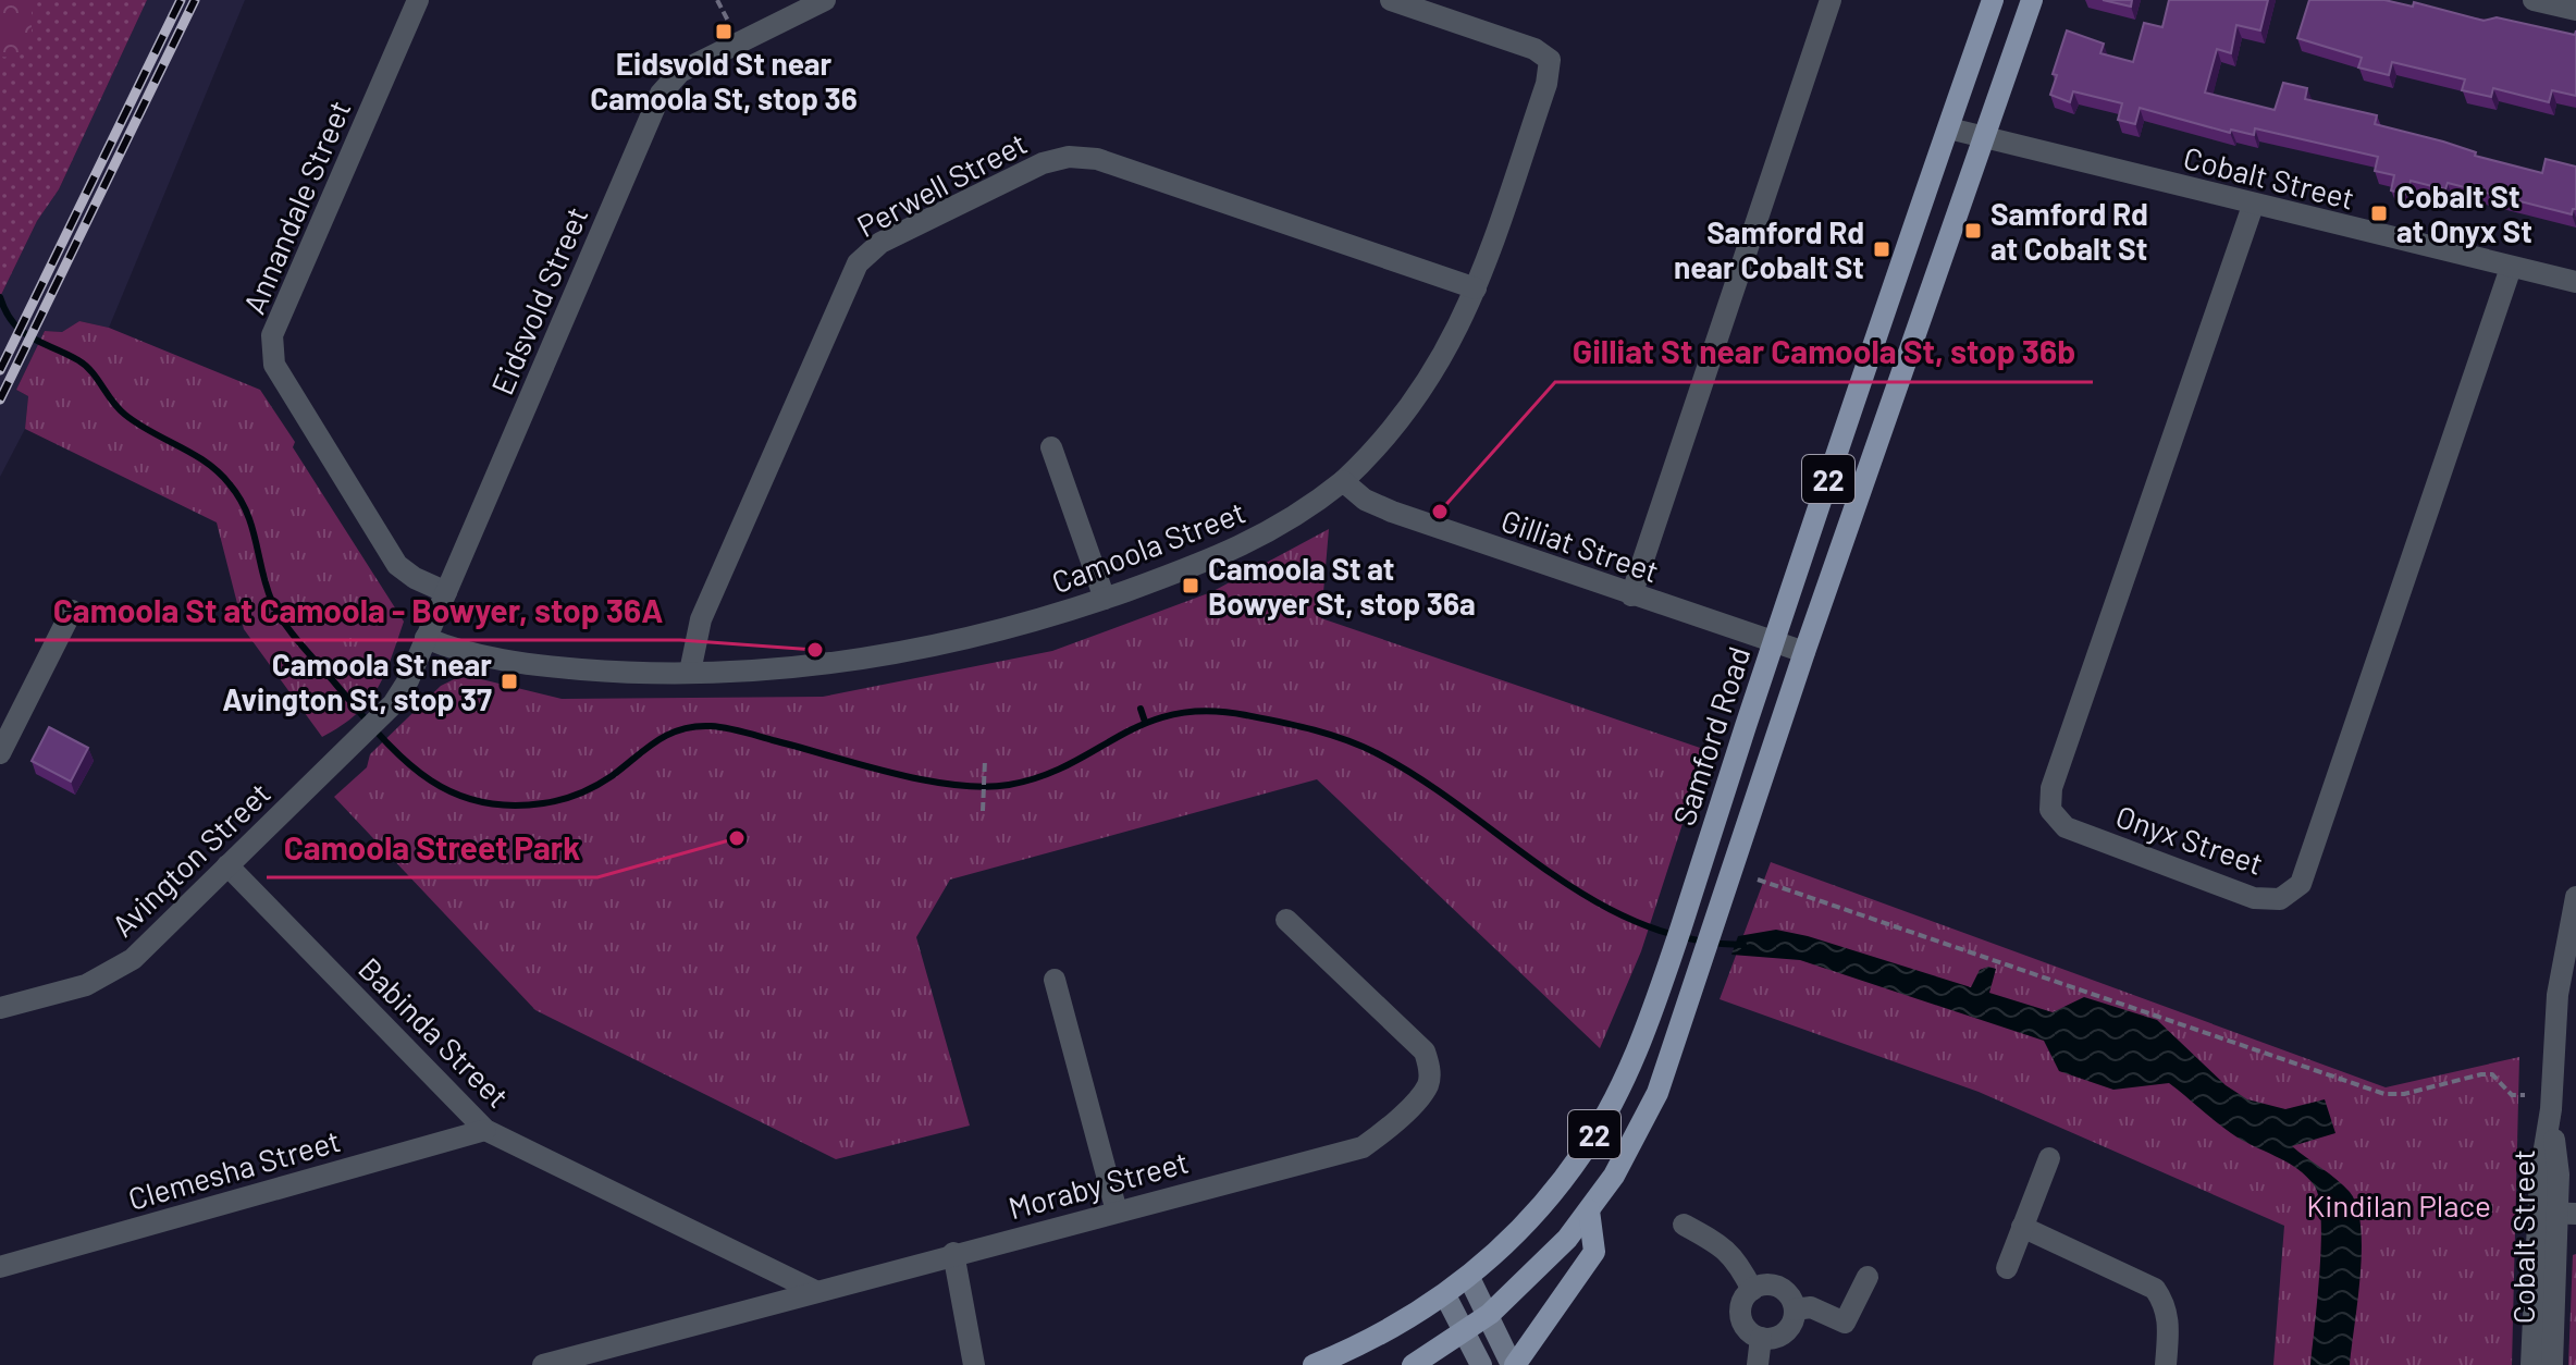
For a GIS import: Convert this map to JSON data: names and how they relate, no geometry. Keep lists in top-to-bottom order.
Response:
{
  "streets": {
    "main road": ["22", "Samford Road"],
    "street": [
      "Cobalt Street",
      "Perwell Street",
      "Annandale Street",
      "Eidsvold Street",
      "Gilliat Street",
      "Camoola Street",
      "Onyx Street",
      "Avington Street",
      "Babinda Street",
      "Clemesha Street",
      "Moraby Street"
    ]
  },
  "crossings": [
    ["Cobalt Street", "Samford Road"],
    ["Cobalt Street", "Onyx Street"],
    ["Perwell Street", "Camoola Street"],
    ["Annandale Street", "Eidsvold Street"],
    ["Eidsvold Street", "Camoola Street"],
    ["Eidsvold Street", "Avington Street"],
    ["Gilliat Street", "Camoola Street"],
    ["Gilliat Street", "Samford Road"],
    ["Avington Street", "Babinda Street"],
    ["Babinda Street", "Clemesha Street"],
    ["Babinda Street", "Moraby Street"]
  ],
  "parks": ["Kindilan Place"],
  "places": {
    "transit": [
      "Eidsvold St near Camoola St, stop 36",
      "Cobalt St at Onyx St",
      "Samford Rd at Cobalt St",
      "Samford Rd near Cobalt St",
      "Camoola St at Bowyer St, stop 36a",
      "Camoola St near Avington St, stop 37"
    ],
    "other": ["Gilliat St near Camoola St, stop 36b", "Camoola St at Camoola - Bowyer, stop 36A", "Camoola Street Park"]
  }
}
